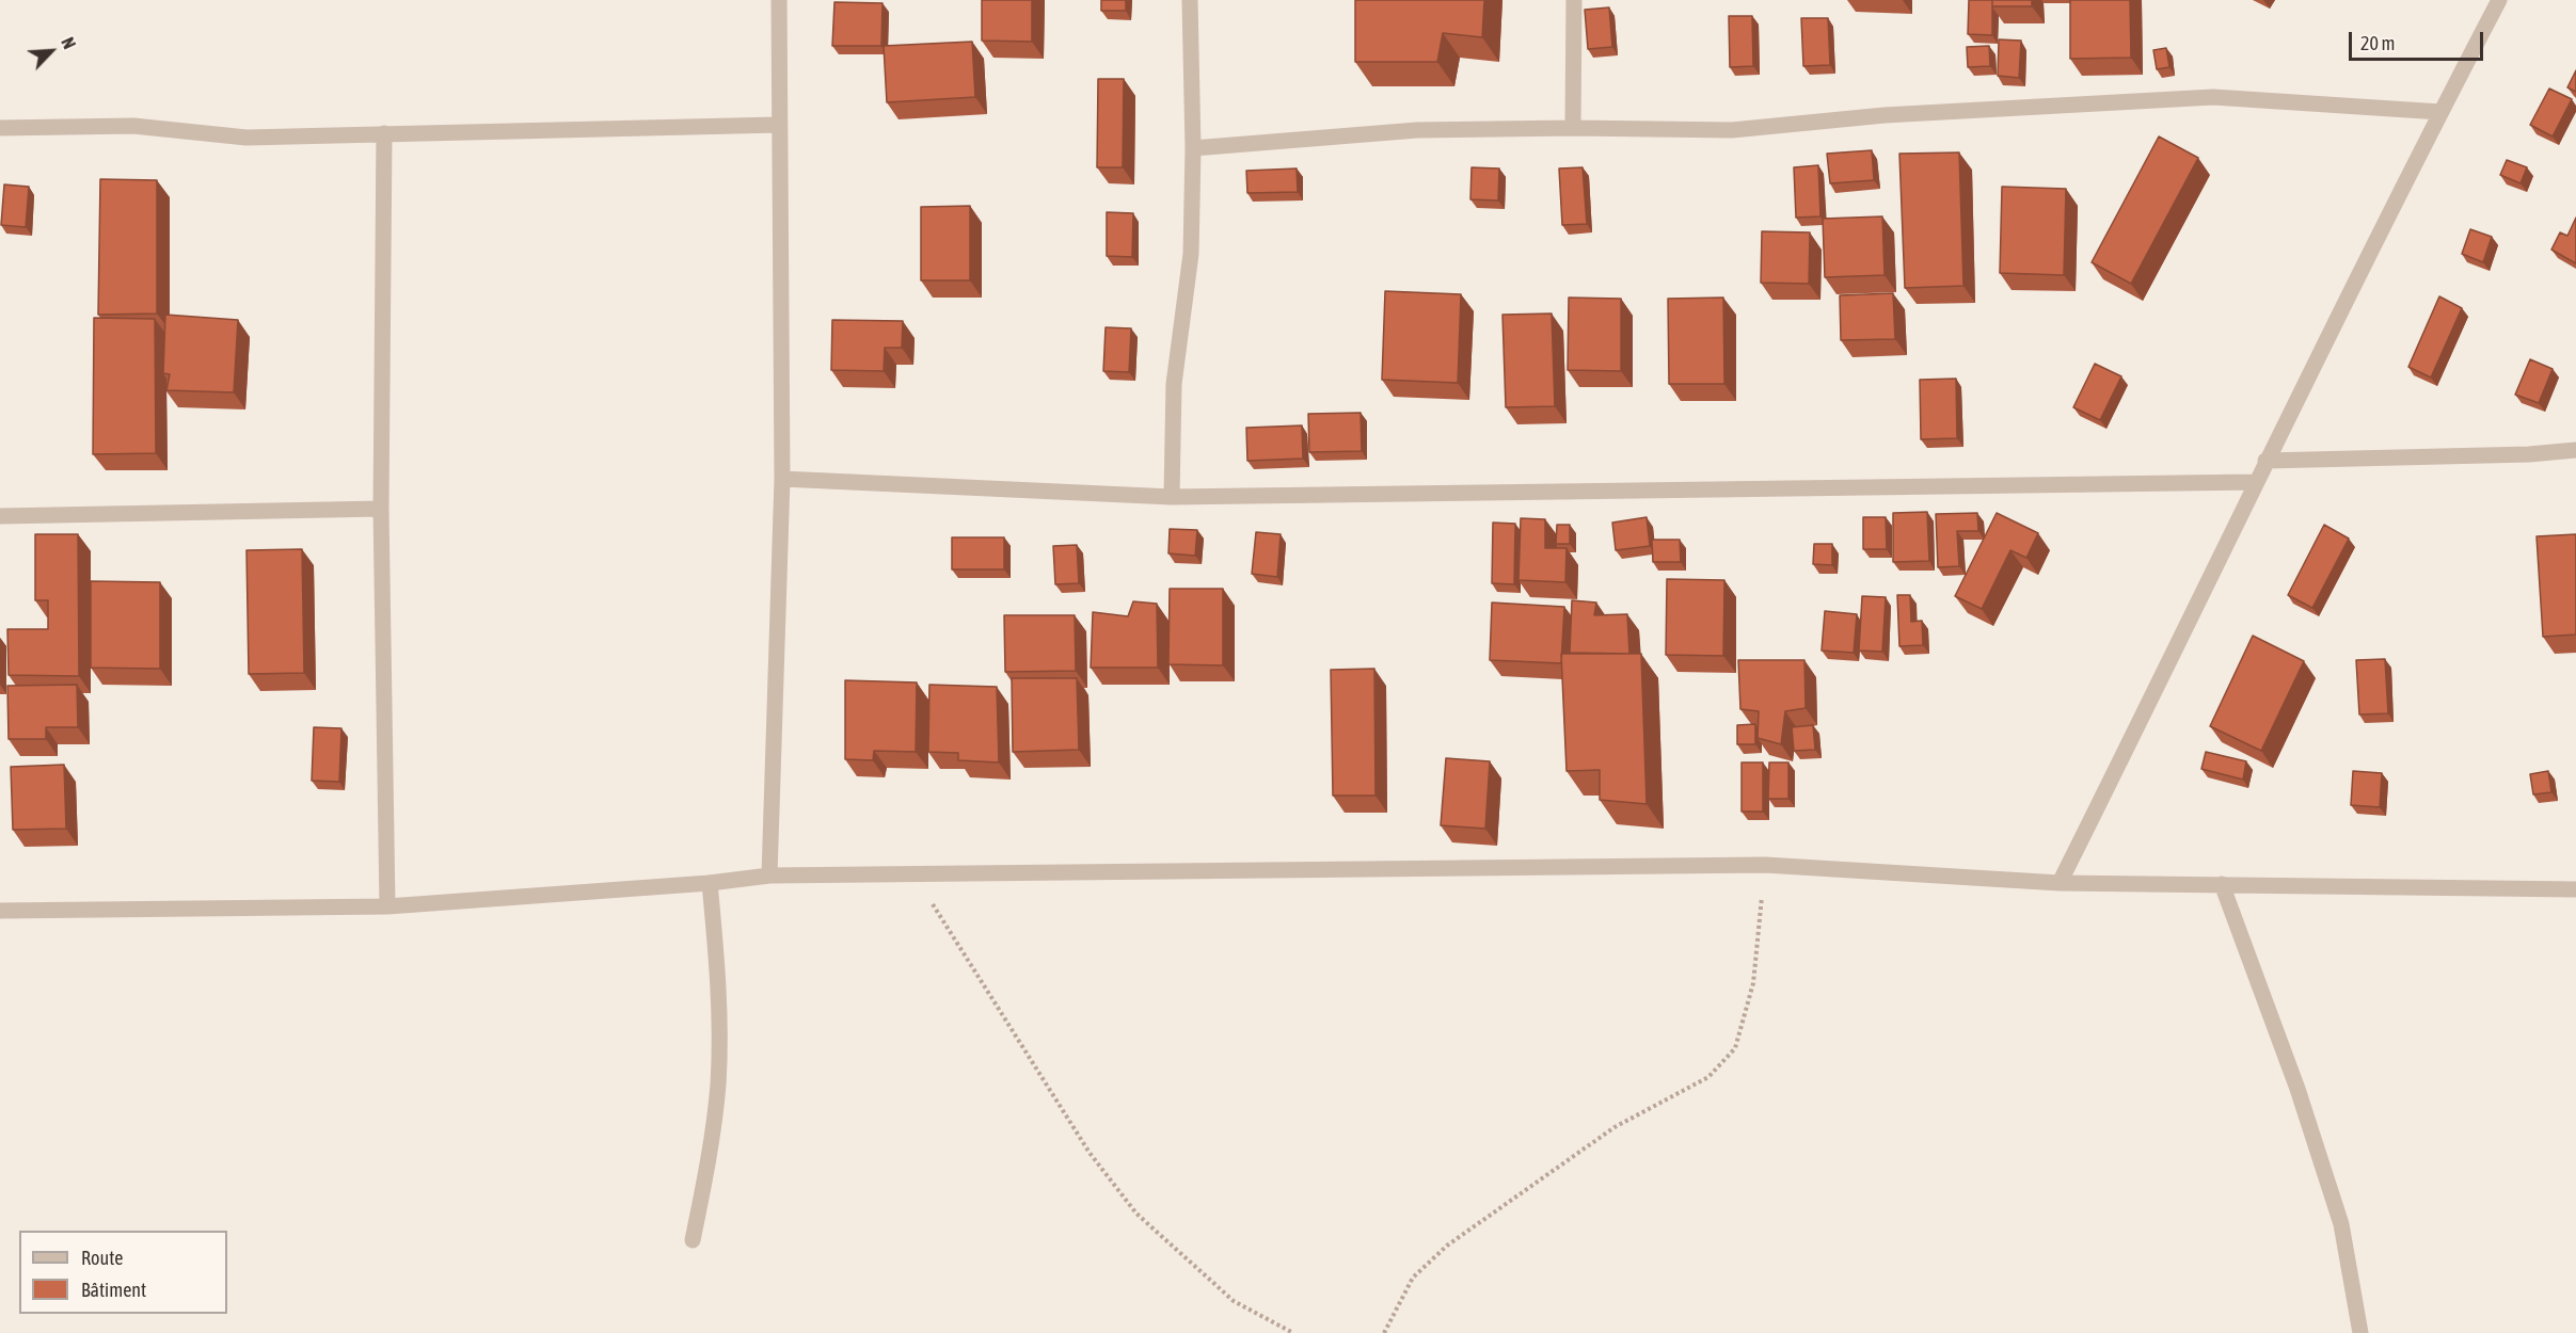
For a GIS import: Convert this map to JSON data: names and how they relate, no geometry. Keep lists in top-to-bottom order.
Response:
{
  "legend": ["Route", "Bâtiment"],
  "scale_bar": "20 m",
  "north": "top right"
}
